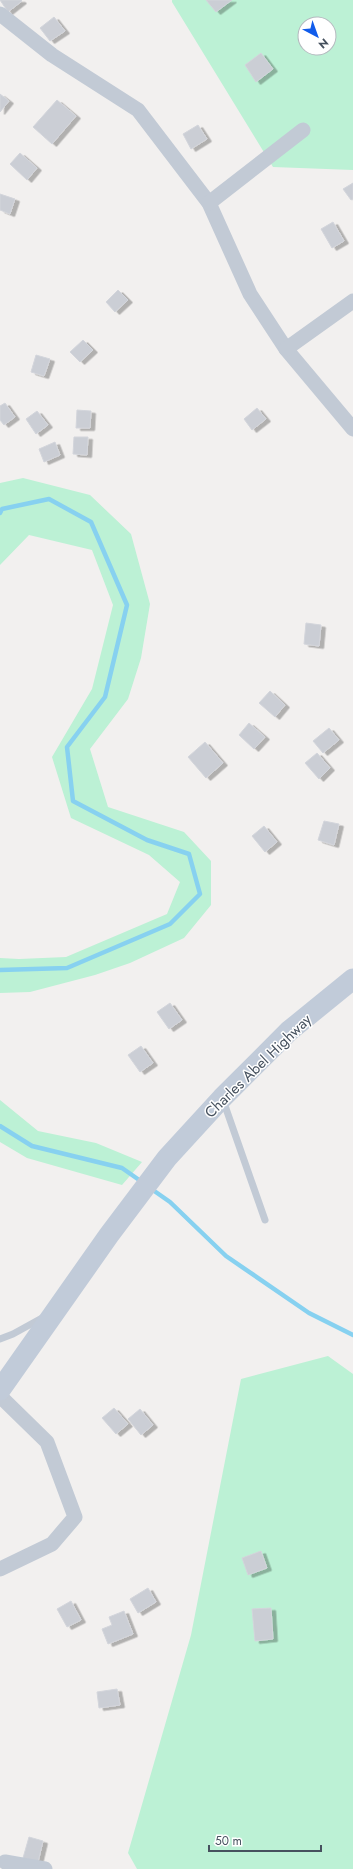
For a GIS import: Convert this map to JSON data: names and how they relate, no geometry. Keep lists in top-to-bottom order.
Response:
{
  "streets": {
    "main road": ["Charles Abel Highway"]
  },
  "scale_bar": "50 m",
  "north": "bottom right"
}
